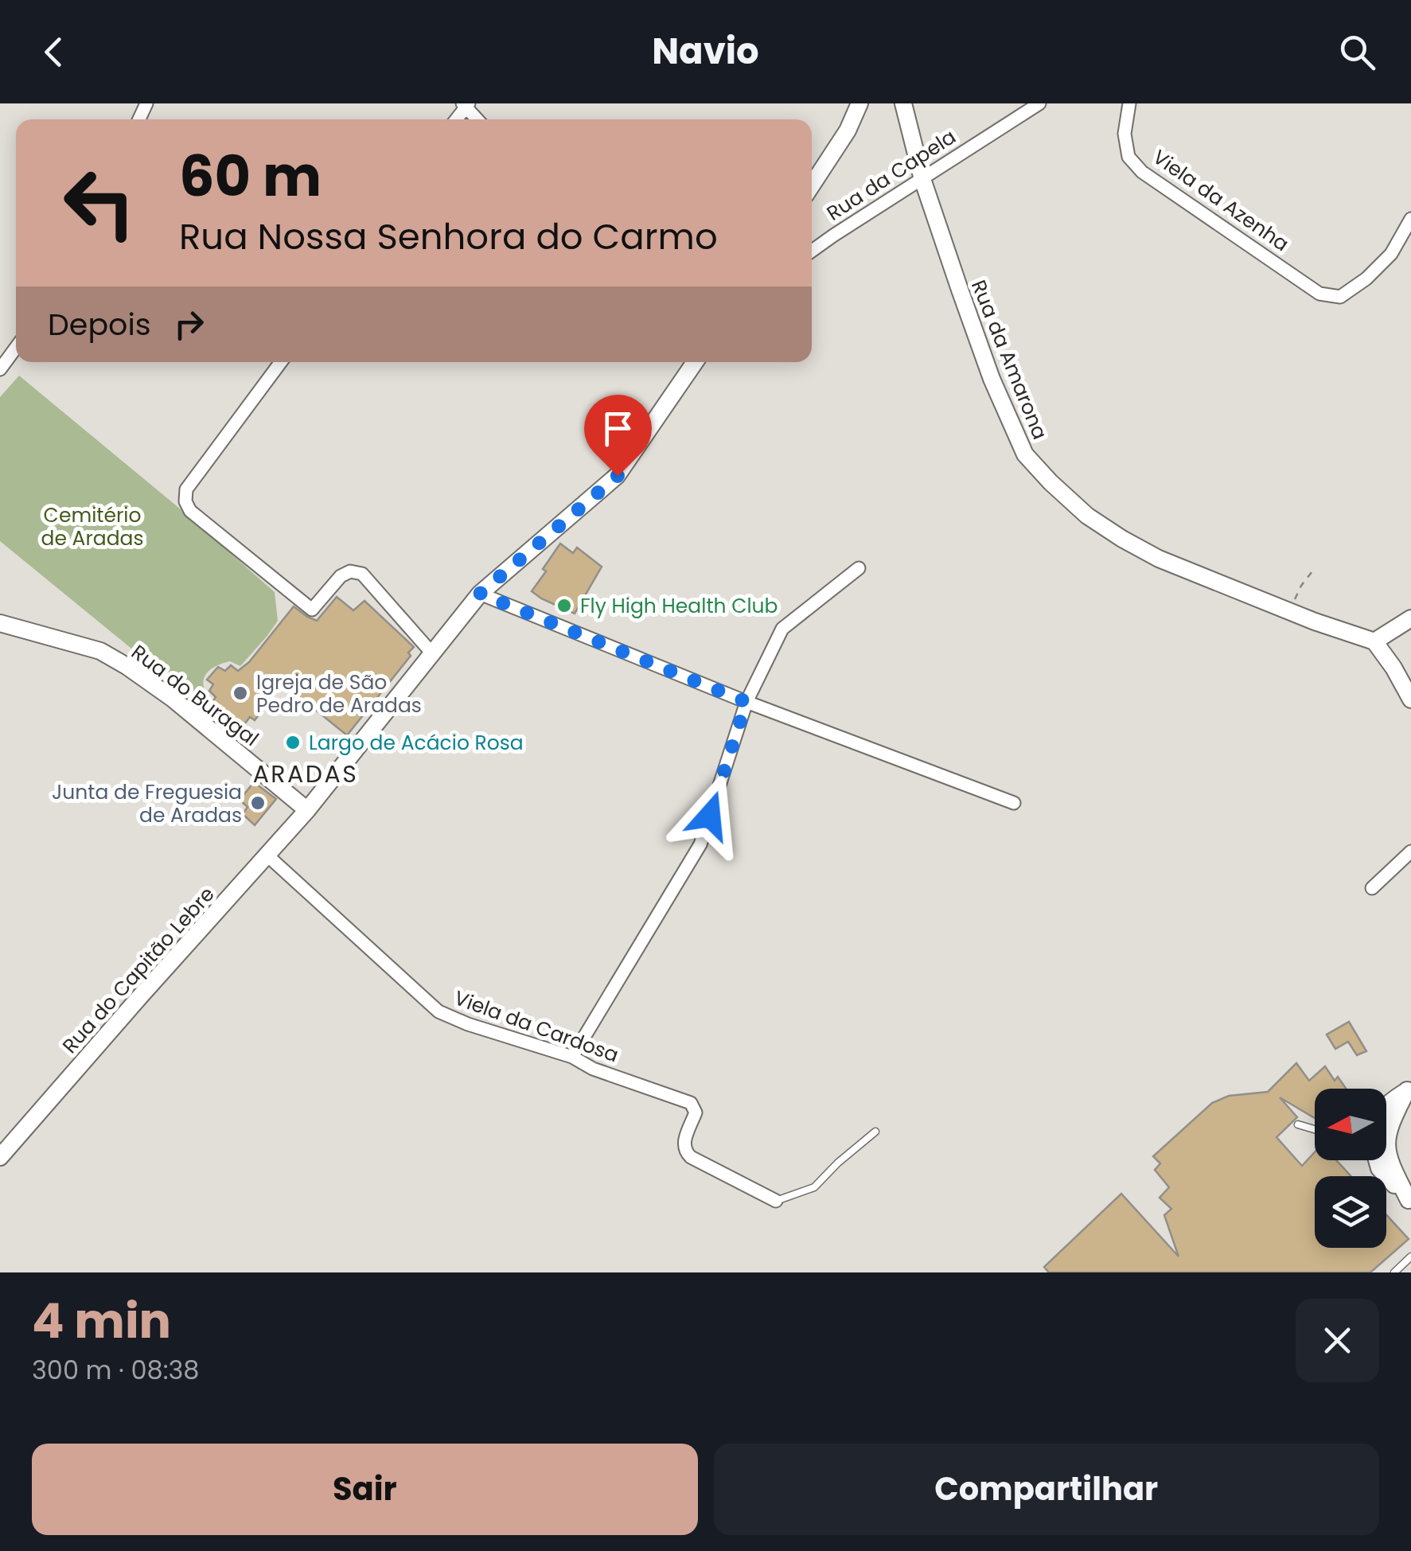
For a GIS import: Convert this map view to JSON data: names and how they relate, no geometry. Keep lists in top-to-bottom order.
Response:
{
  "streets": {
    "street": [
      "Rua da Capela",
      "Viela da Azenha",
      "Rua da Amarona",
      "Rua do Buragal",
      "Rua do Capitão Lebre",
      "Viela da Cardosa"
    ]
  },
  "crossings": [
    ["Rua da Capela", "Rua da Amarona"],
    ["Rua do Buragal", "Rua do Capitão Lebre"],
    ["Rua do Capitão Lebre", "Viela da Cardosa"]
  ],
  "districts": ["ARADAS"],
  "parks": ["Cemitério de Aradas"],
  "places": [
    "Fly High Health Club",
    "Igreja de São Pedro de Aradas",
    "Largo de Acácio Rosa",
    "Junta de Freguesia de Aradas"
  ],
  "north": "left",
  "page": {
    "header": "Navio",
    "turn": ["60 m", "Rua Nossa Senhora do Carmo"],
    "then": "Depois",
    "heading": ["4 min", "300 m · 08:38"],
    "buttons": ["Sair", "Compartilhar"]
  }
}
